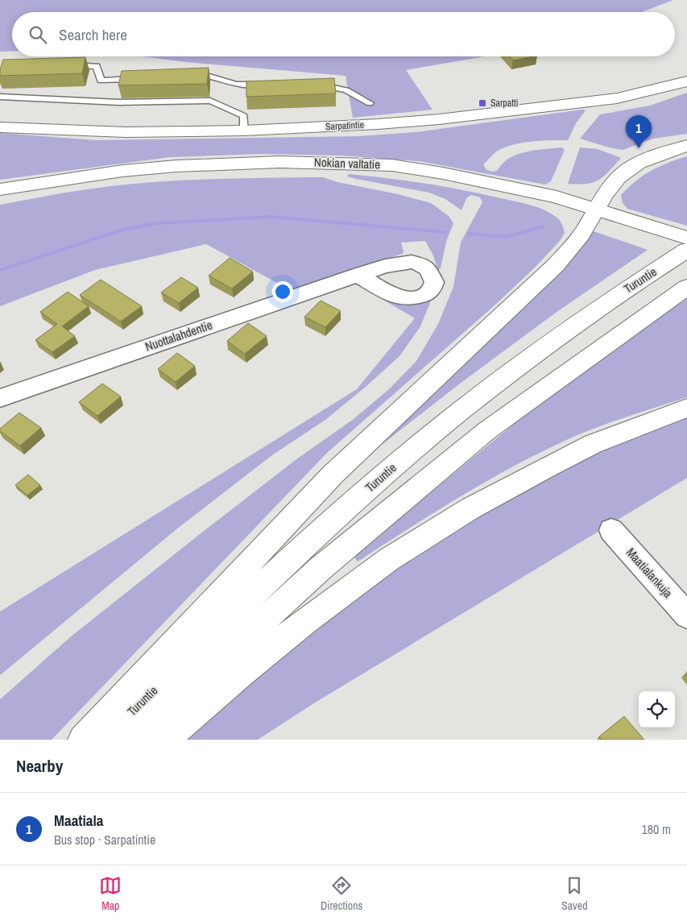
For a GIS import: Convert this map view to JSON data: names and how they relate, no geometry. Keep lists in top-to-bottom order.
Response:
{
  "streets": {
    "main road": ["Sarpatintie", "Nokian valtatie", "Turuntie"],
    "street": ["Nuottalahdentie", "Maatialankuja"]
  },
  "places": {
    "transit": ["Sarpatti"]
  },
  "page": {
    "search": "Search here",
    "pins": "1",
    "heading": "Nearby",
    "list": [
      {
        "mark": "1",
        "name": "Maatiala",
        "note": "Bus stop · Sarpatintie",
        "value": "180 m"
      }
    ],
    "nav": ["Map", "Directions", "Saved"]
  }
}
